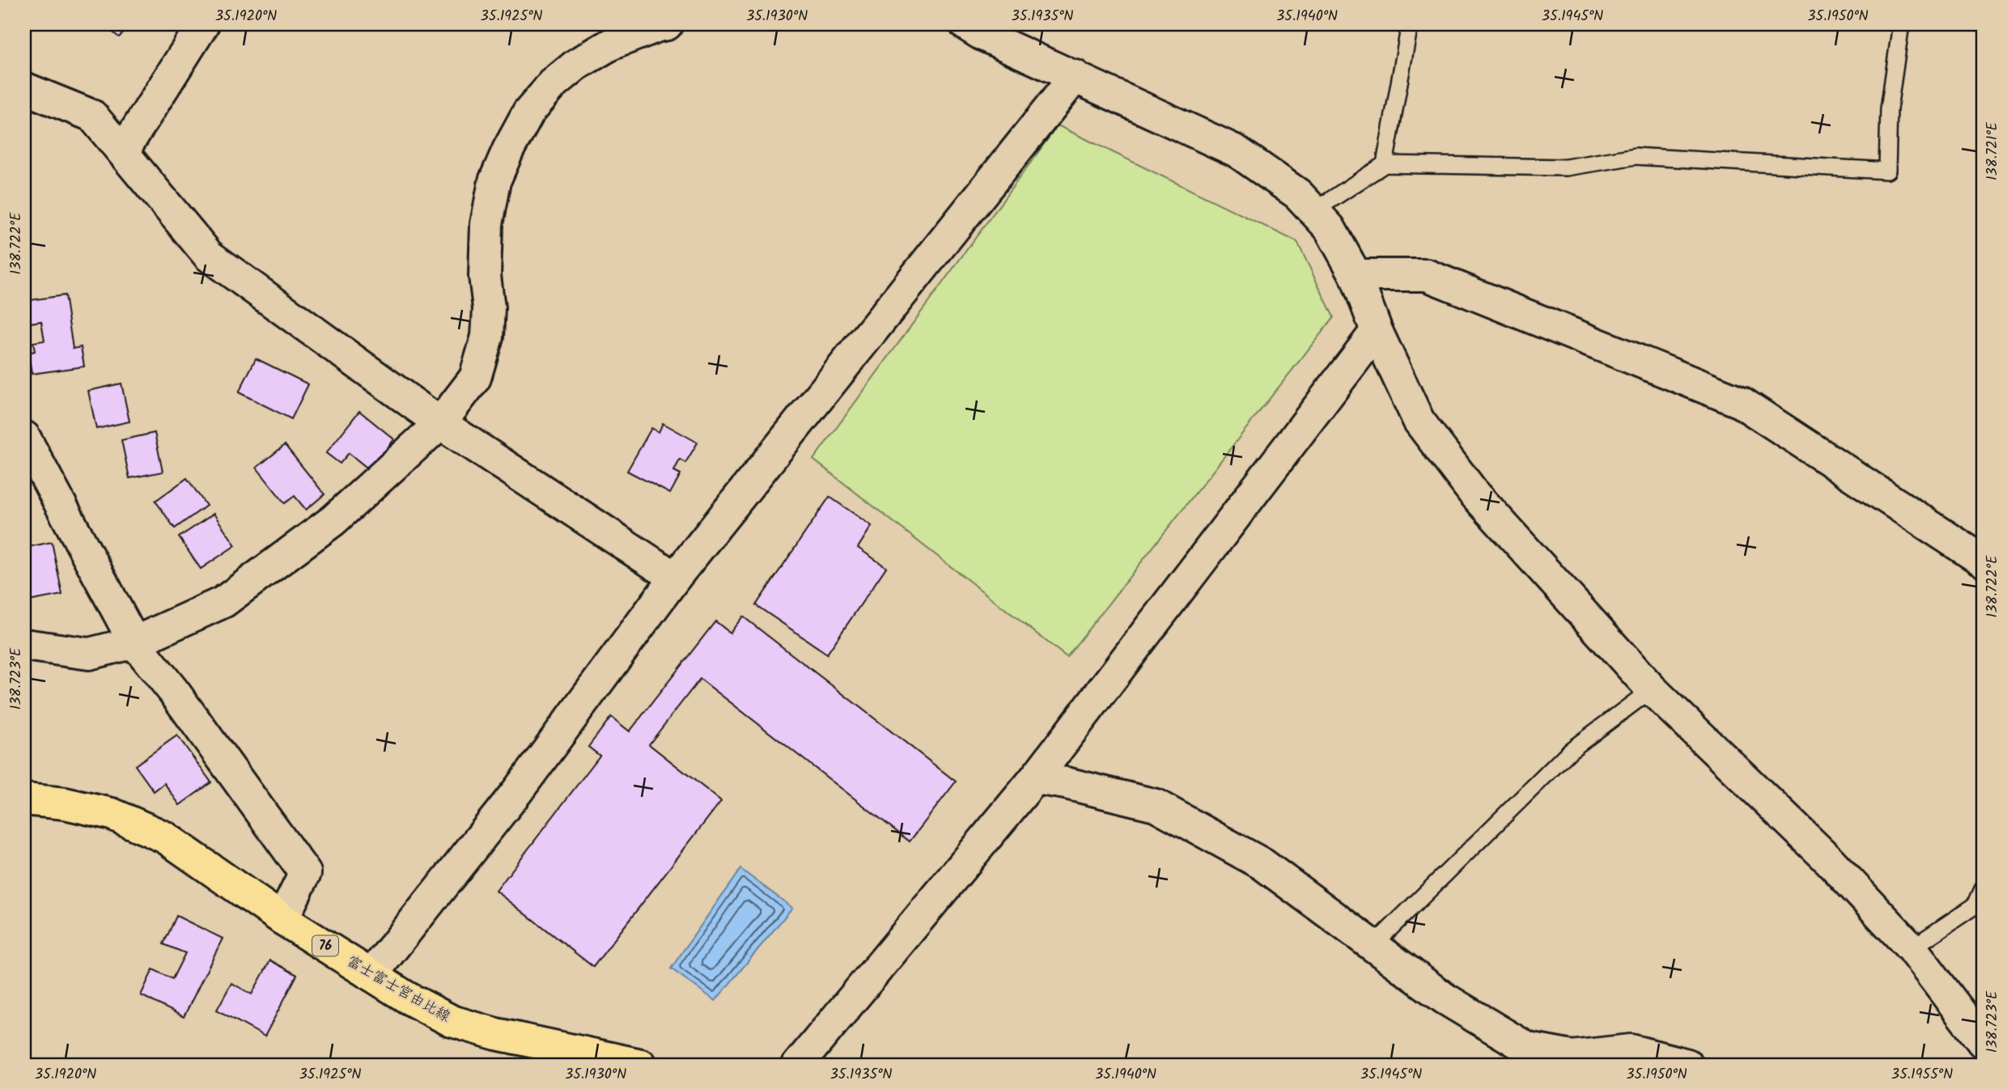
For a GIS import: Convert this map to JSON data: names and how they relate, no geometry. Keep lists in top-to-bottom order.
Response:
{
  "streets": {
    "main road": ["76", "富士富士宮由比線"]
  },
  "coordinates": [
    "35.1920°N",
    "35.1925°N",
    "35.1930°N",
    "35.1935°N",
    "35.1940°N",
    "35.1945°N",
    "35.1950°N",
    "138.721°E",
    "138.722°E",
    "138.723°E",
    "35.1955°N"
  ]
}
